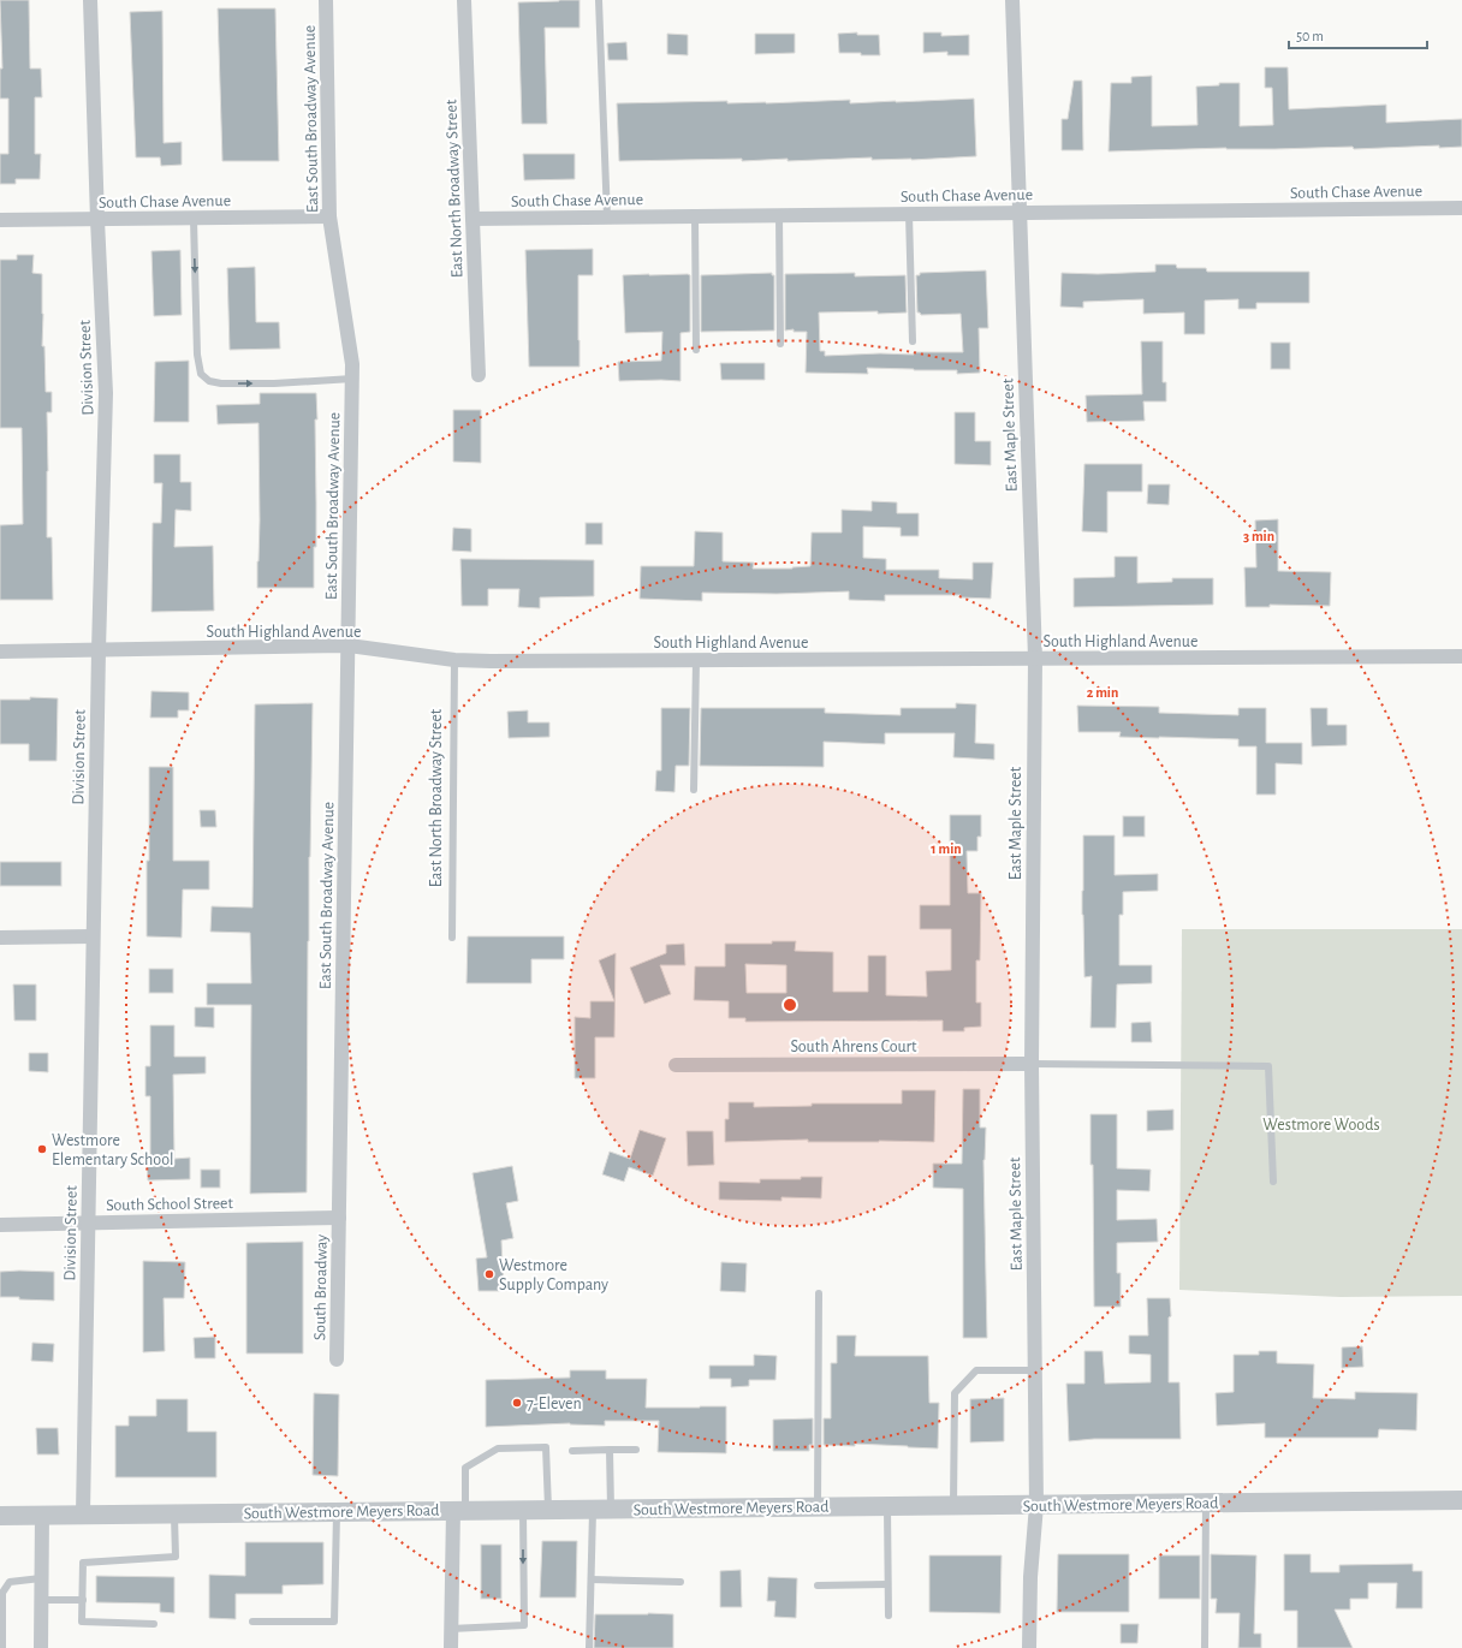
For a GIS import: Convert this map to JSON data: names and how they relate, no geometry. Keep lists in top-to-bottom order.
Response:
{
  "streets": {
    "street": [
      "East South Broadway Avenue",
      "East North Broadway Street",
      "South Chase Avenue",
      "Division Street",
      "East Maple Street",
      "South Highland Avenue",
      "South Ahrens Court",
      "South School Street",
      "South Broadway",
      "South Westmore Meyers Road"
    ]
  },
  "crossings": [
    ["East South Broadway Avenue", "South Chase Avenue"],
    ["East South Broadway Avenue", "South Highland Avenue"],
    ["East South Broadway Avenue", "South School Street"],
    ["East South Broadway Avenue", "South Broadway"],
    ["East North Broadway Street", "South Chase Avenue"],
    ["East North Broadway Street", "South Highland Avenue"],
    ["South Chase Avenue", "Division Street"],
    ["South Chase Avenue", "East Maple Street"],
    ["Division Street", "South Highland Avenue"],
    ["Division Street", "South School Street"],
    ["Division Street", "South Westmore Meyers Road"],
    ["East Maple Street", "South Highland Avenue"],
    ["East Maple Street", "South Ahrens Court"],
    ["East Maple Street", "South Westmore Meyers Road"],
    ["South School Street", "South Broadway"]
  ],
  "parks": ["Westmore Woods"],
  "places": ["Westmore Elementary School", "Westmore Supply Company", "7-Eleven"],
  "scale_bar": "50 m",
  "rings": ["3 min", "2 min", "1 min"]
}
